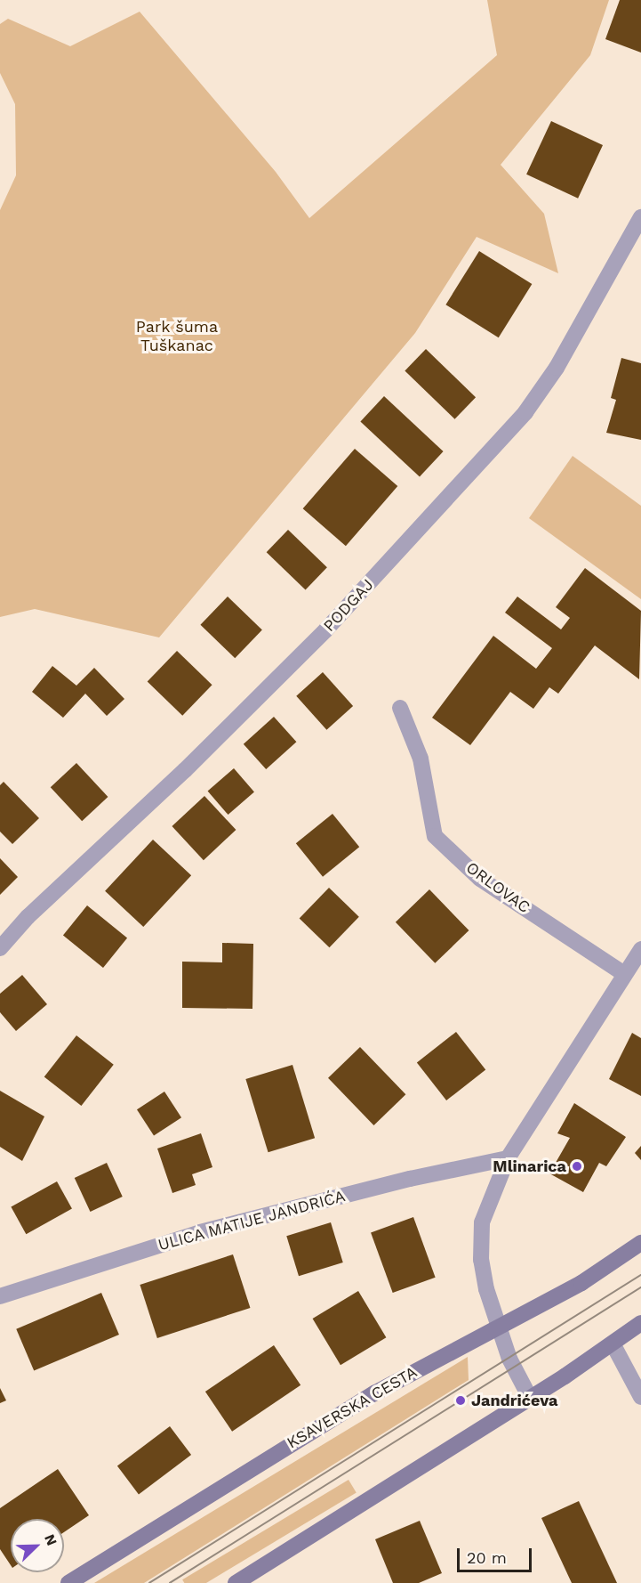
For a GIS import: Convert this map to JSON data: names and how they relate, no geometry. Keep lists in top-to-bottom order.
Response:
{
  "streets": {
    "main road": ["KSAVERSKA CESTA"],
    "street": ["PODGAJ", "ORLOVAC", "ULICA MATIJE JANDRIĆA"]
  },
  "parks": ["Park šuma Tuškanac"],
  "places": ["Mlinarica", "Jandrićeva"],
  "scale_bar": "20 m",
  "north": "top right"
}
